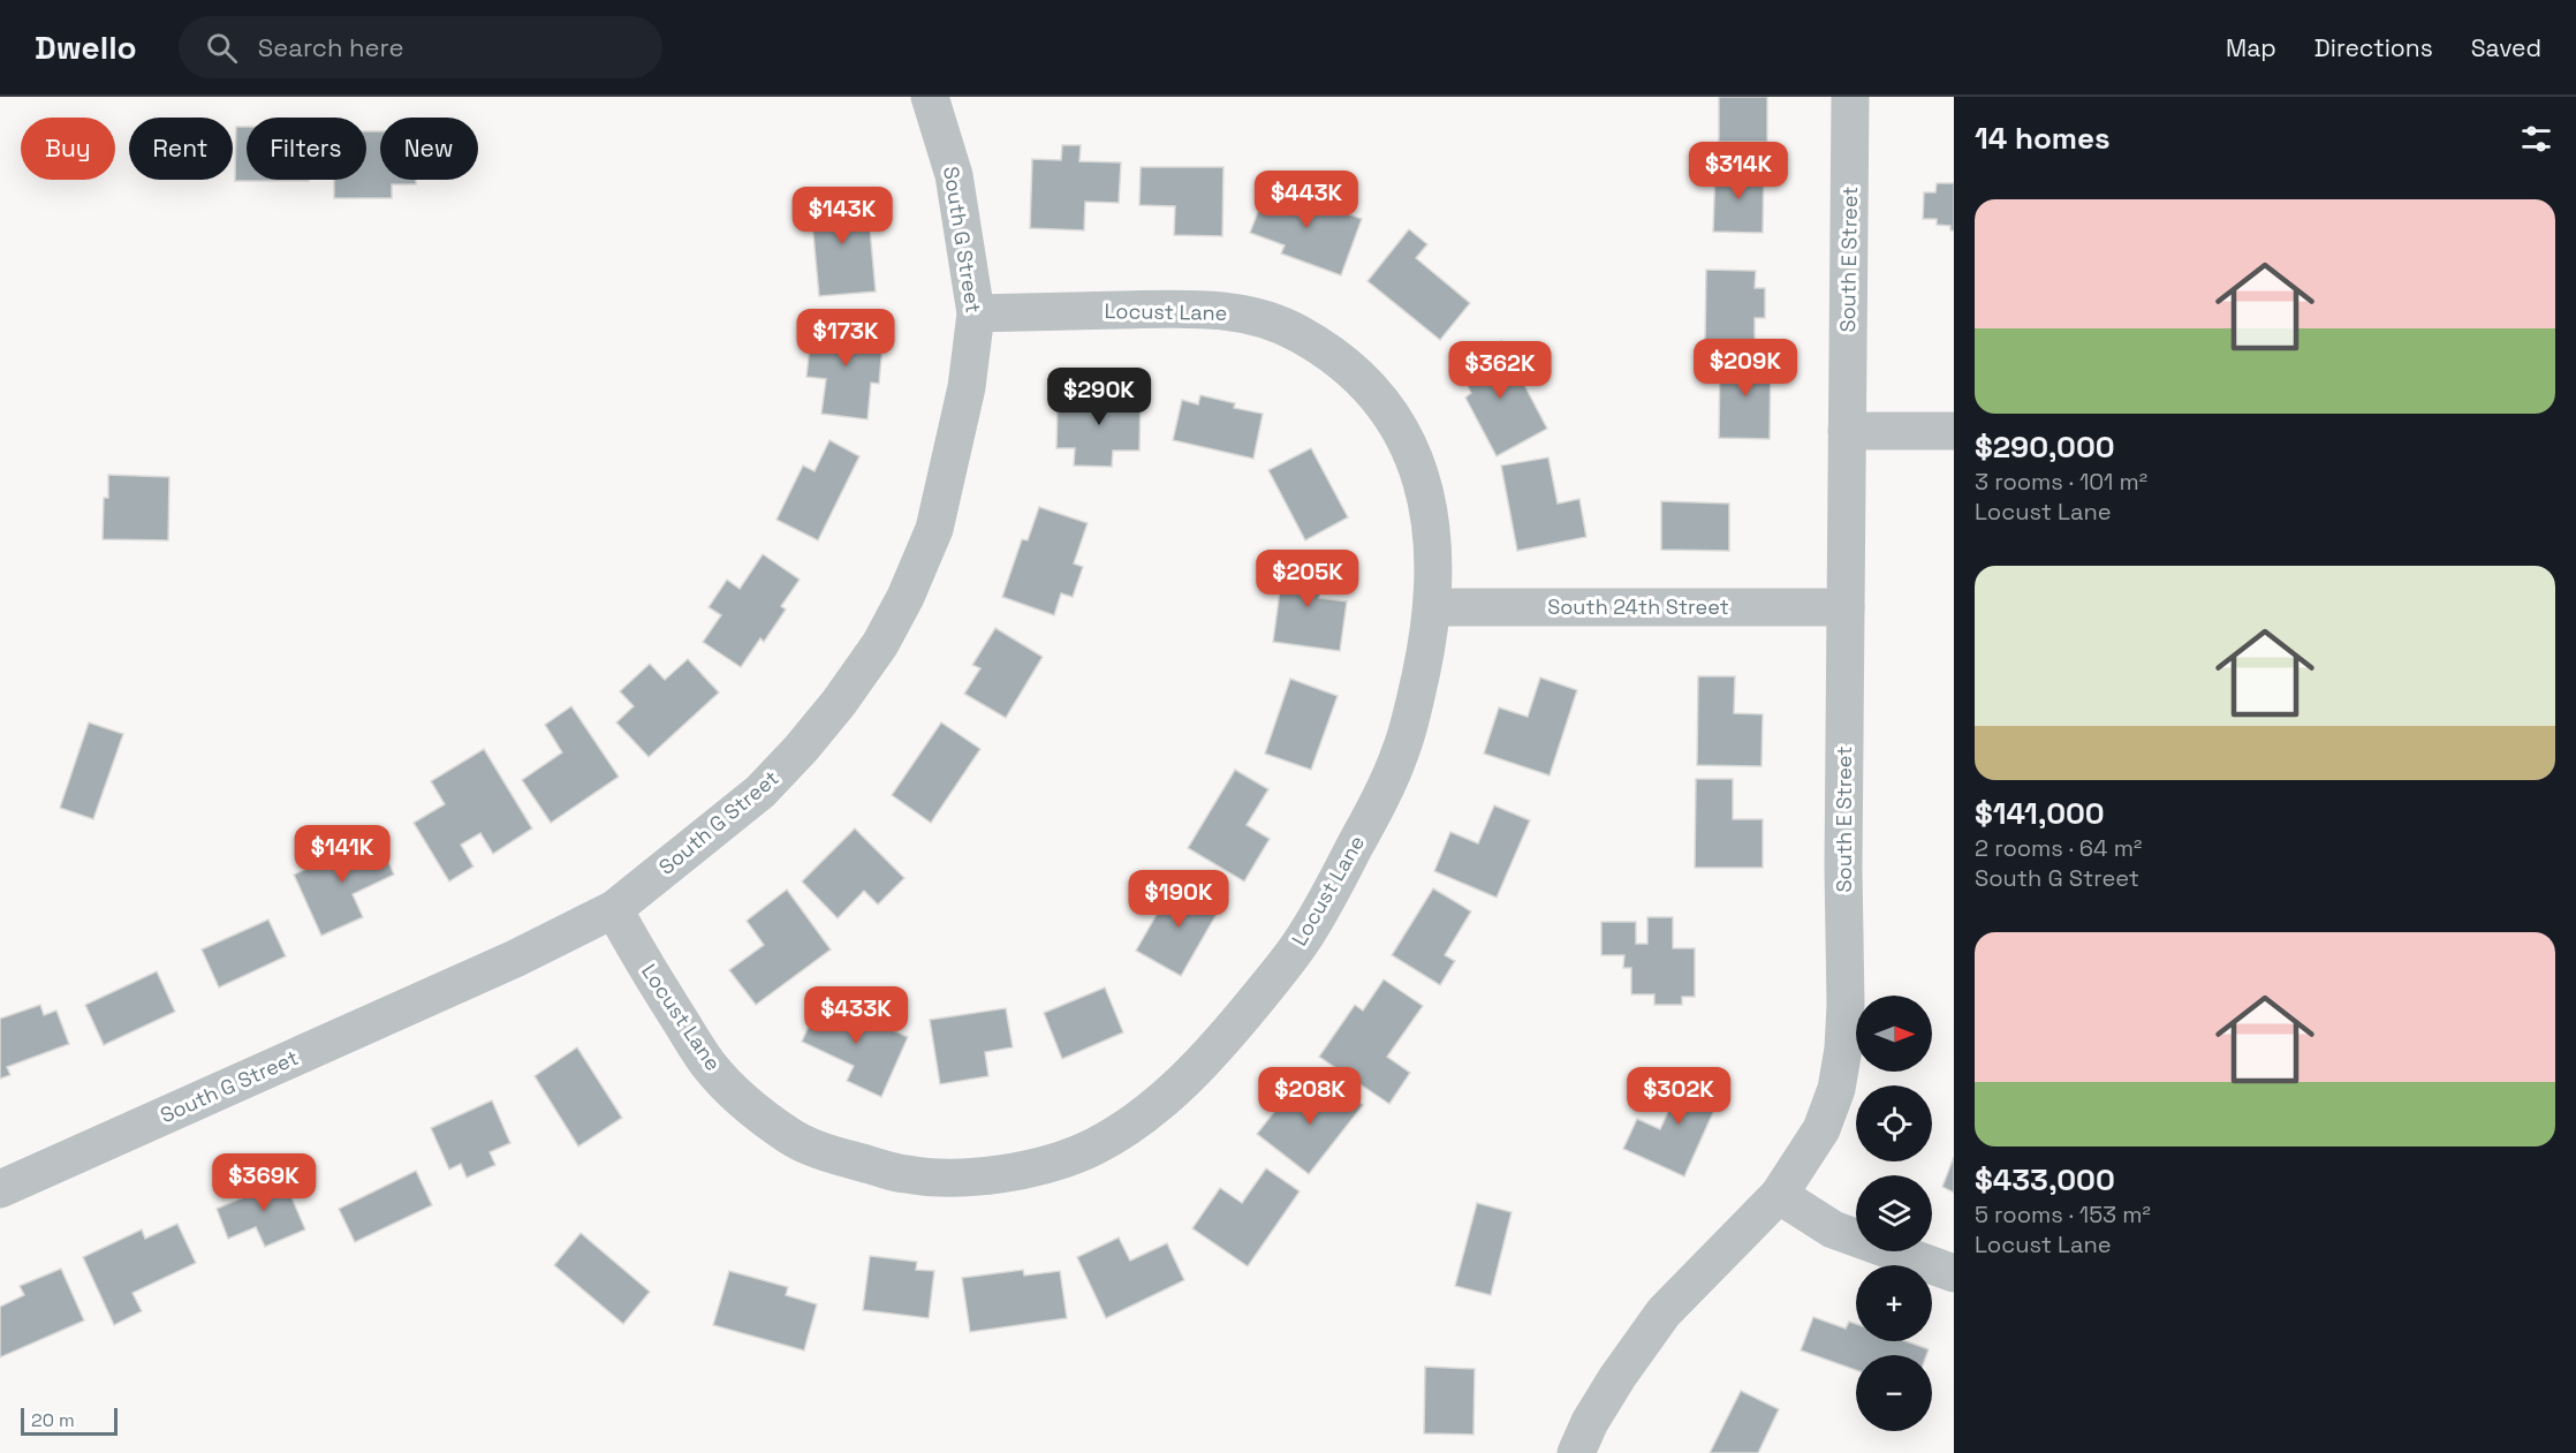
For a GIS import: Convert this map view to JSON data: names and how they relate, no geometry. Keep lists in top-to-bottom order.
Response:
{
  "streets": {
    "street": [
      "South G Street",
      "South E Street",
      "Locust Lane",
      "South 24th Street"
    ]
  },
  "crossings": [
    ["South G Street", "Locust Lane"],
    ["South E Street", "South 24th Street"],
    ["Locust Lane", "South 24th Street"]
  ],
  "scale_bar": "20 m",
  "north": "right",
  "page": {
    "header": "Dwello",
    "search": "Search here",
    "nav": ["Map", "Directions", "Saved"],
    "heading": "14 homes",
    "chip": [
      "Buy",
      "Rent",
      "Filters",
      "New"
    ],
    "price": [
      "$314K",
      "$443K",
      "$143K",
      "$173K",
      "$209K",
      "$362K",
      "$290K",
      "$205K",
      "$141K",
      "$190K",
      "$433K",
      "$208K",
      "$302K",
      "$369K"
    ],
    "list": [
      {
        "name": "$290,000",
        "note": "3 rooms · 101 m² · Locust Lane"
      },
      {
        "name": "$141,000",
        "note": "2 rooms · 64 m² · South G Street"
      },
      {
        "name": "$433,000",
        "note": "5 rooms · 153 m² · Locust Lane"
      }
    ],
    "map_buttons": ["+", "−"],
    "scale": "20 m"
  }
}
